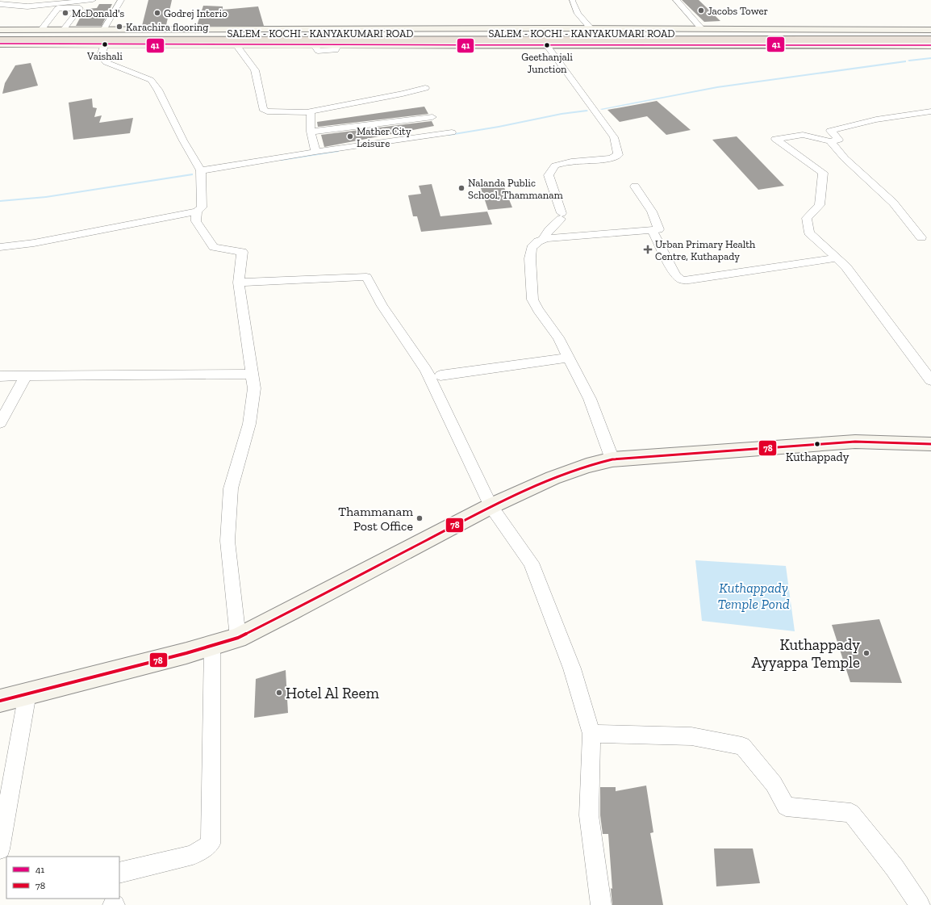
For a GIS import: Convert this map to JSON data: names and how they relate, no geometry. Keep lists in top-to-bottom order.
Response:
{
  "streets": {
    "highway": ["SALEM - KOCHI - KANYAKUMARI ROAD"]
  },
  "water": ["Kuthappady Temple Pond"],
  "places": {
    "other": [
      "Jacobs Tower",
      "McDonald's",
      "Godrej Interio",
      "Karachira flooring",
      "Vaishali",
      "Geethanjali Junction",
      "Mather City Leisure",
      "Nalanda Public School, Thammanam",
      "Kuthappady",
      "Thammanam Post Office",
      "Kuthappady Ayyappa Temple",
      "Hotel Al Reem"
    ],
    "health": ["Urban Primary Health Centre, Kuthapady"]
  },
  "lines": ["transit line 41", "transit line 78"],
  "legend": ["41", "78"]
}
